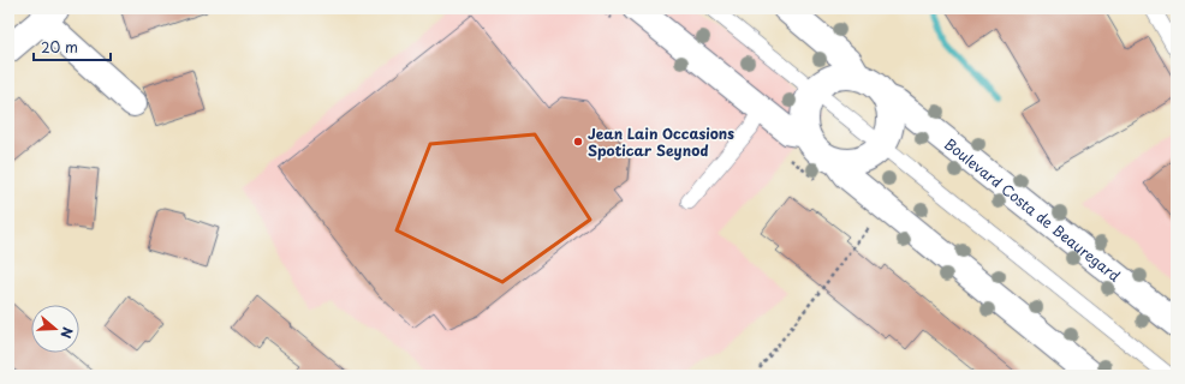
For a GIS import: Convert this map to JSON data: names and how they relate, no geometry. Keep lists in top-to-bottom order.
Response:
{
  "streets": {
    "street": ["Boulevard Costa de Beauregard"]
  },
  "places": ["Jean Lain Occasions Spoticar Seynod"],
  "scale_bar": "20 m",
  "north": "right"
}
